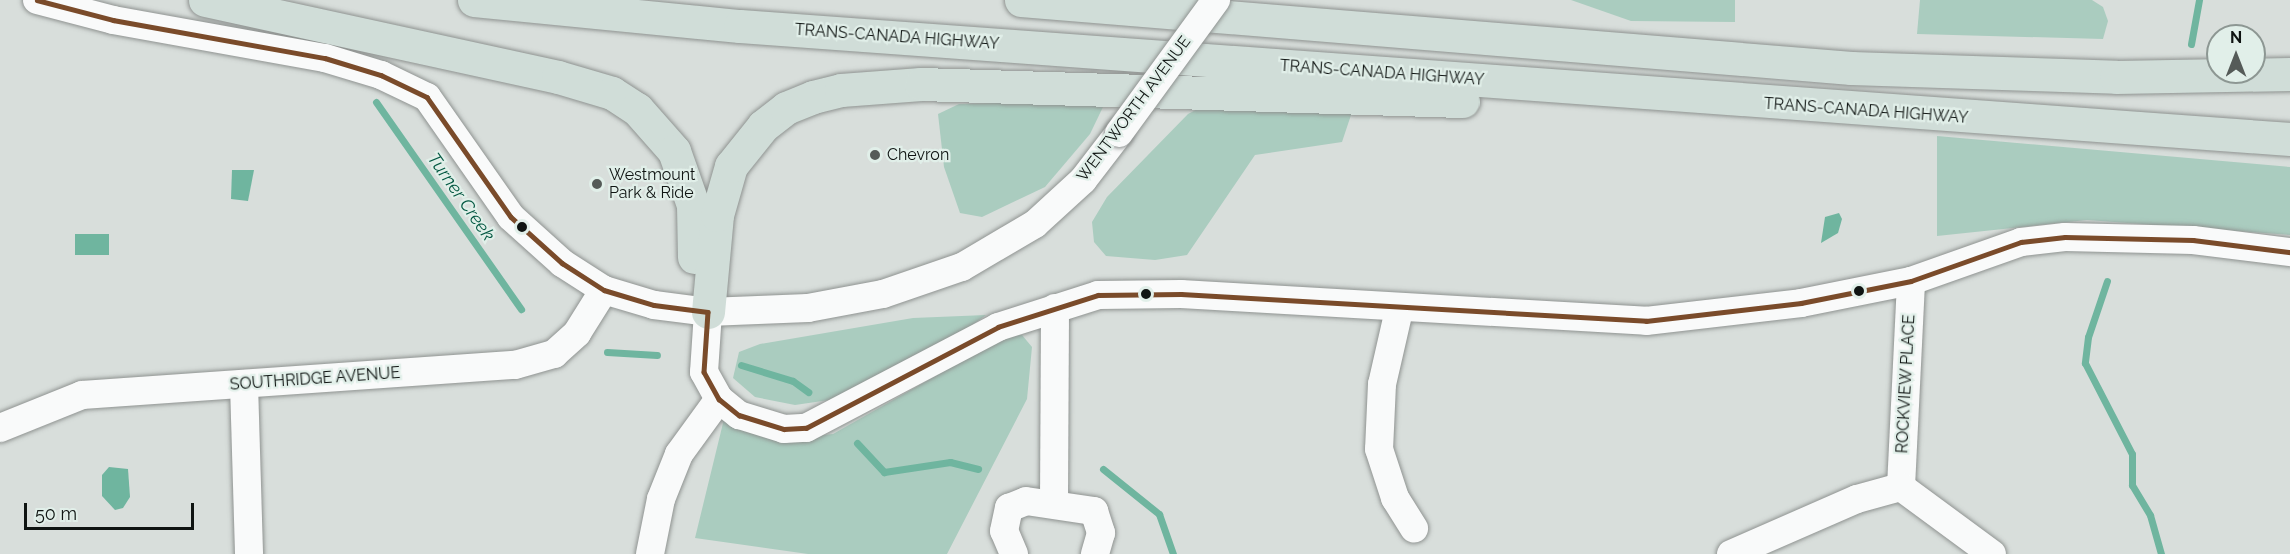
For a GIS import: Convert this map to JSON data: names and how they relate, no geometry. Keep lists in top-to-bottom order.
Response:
{
  "streets": {
    "highway": ["TRANS-CANADA HIGHWAY"],
    "street": ["WENTWORTH AVENUE", "SOUTHRIDGE AVENUE", "ROCKVIEW PLACE"]
  },
  "crossings": [
    ["WENTWORTH AVENUE", "SOUTHRIDGE AVENUE"]
  ],
  "water": ["Turner Creek"],
  "places": ["Chevron", "Westmount Park & Ride"],
  "scale_bar": "50 m",
  "north": "top"
}
